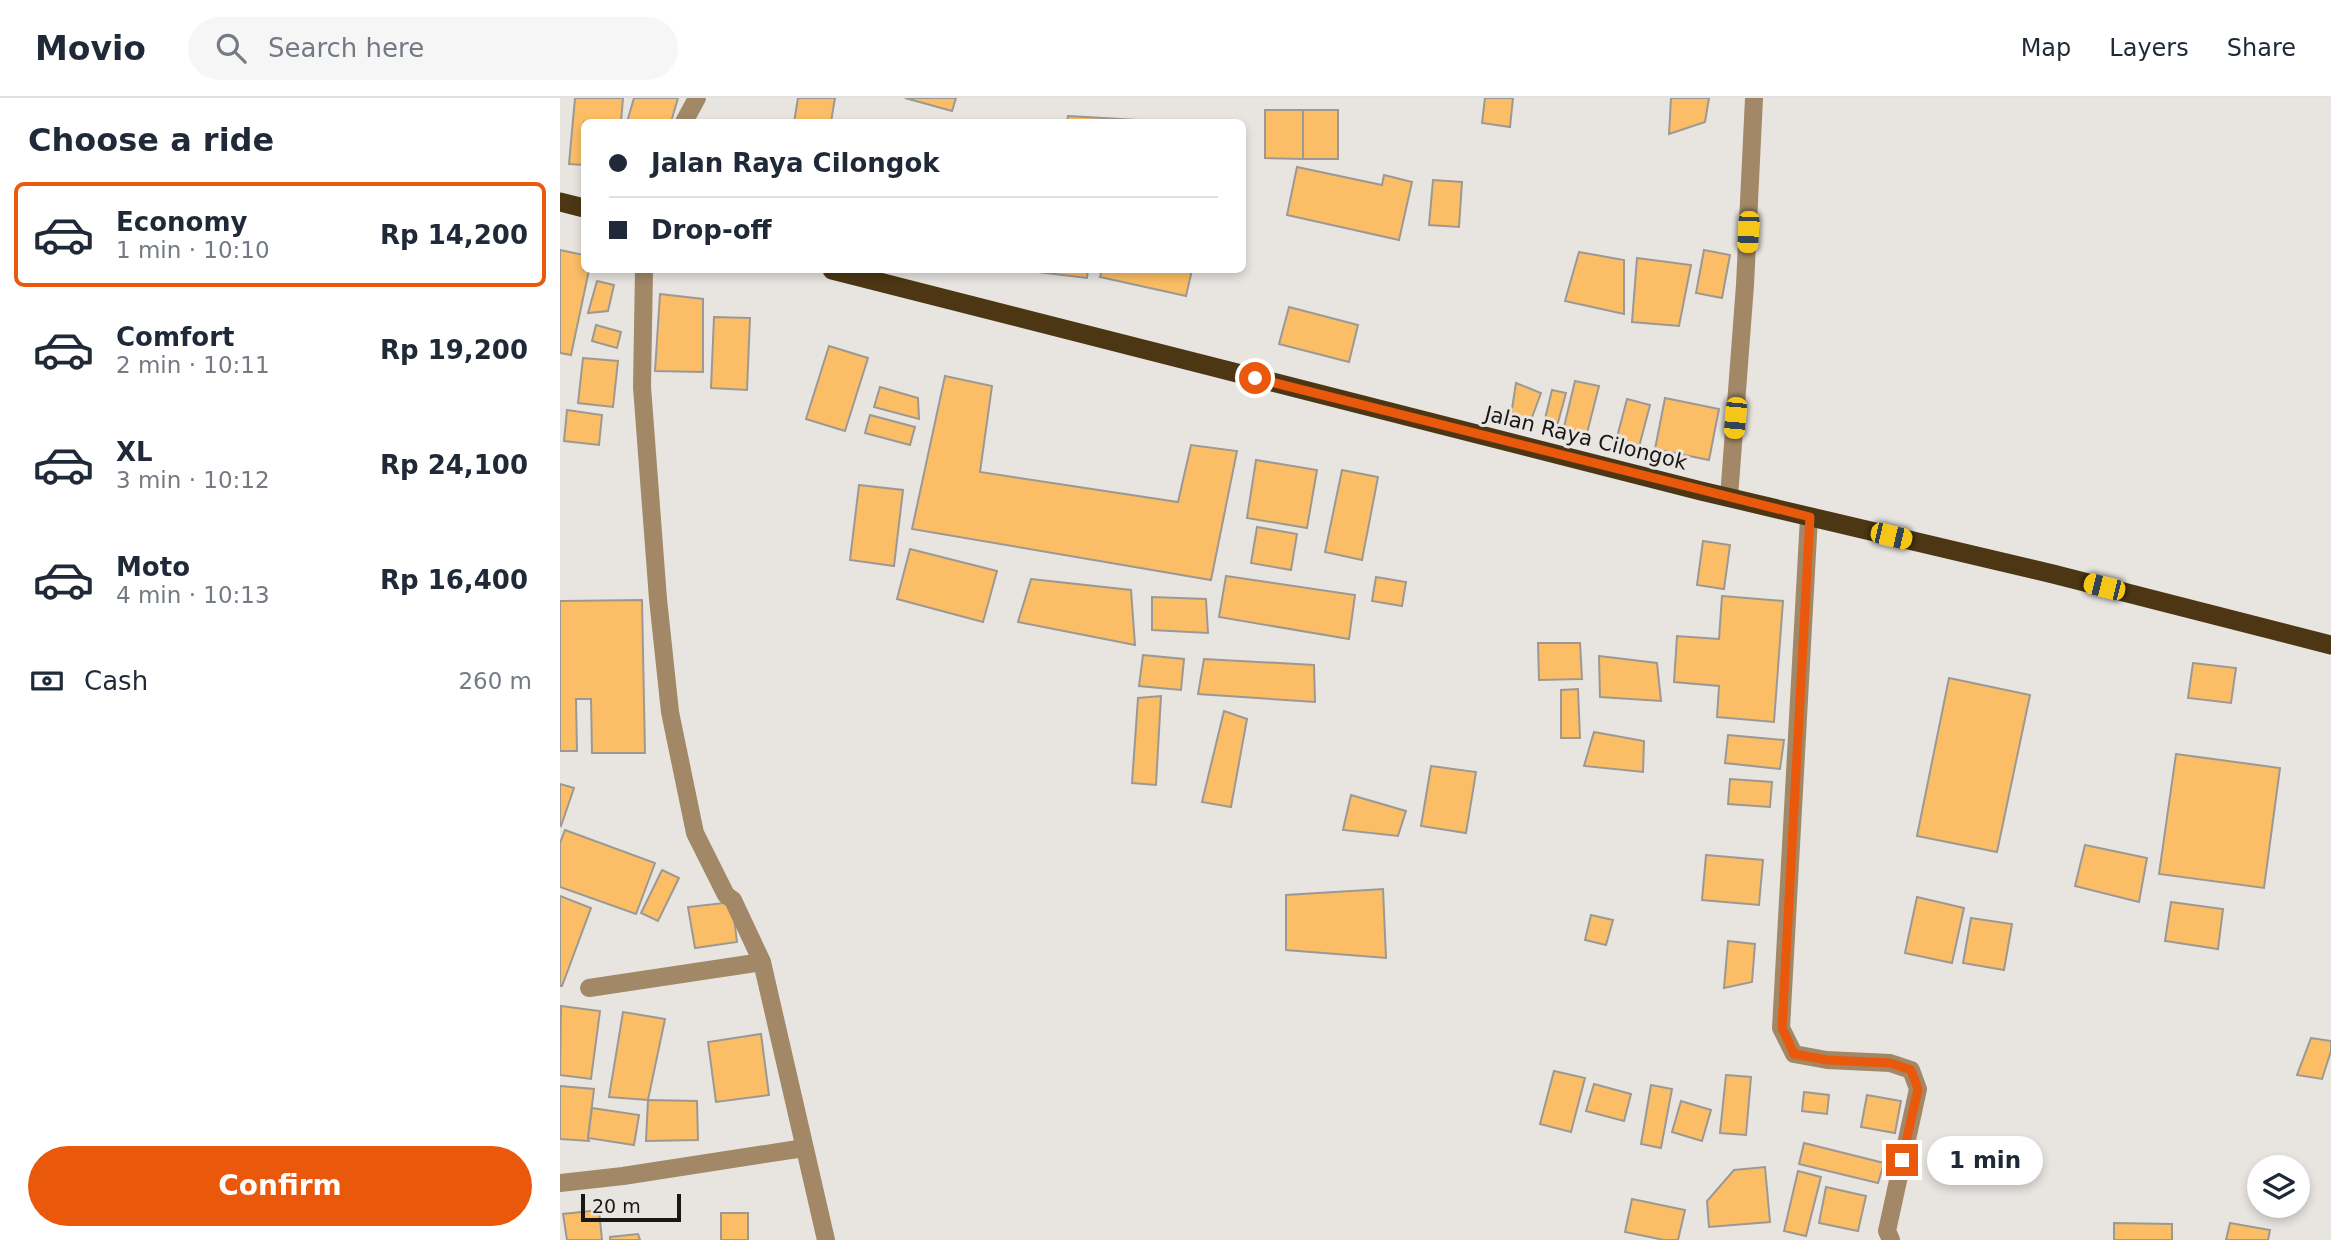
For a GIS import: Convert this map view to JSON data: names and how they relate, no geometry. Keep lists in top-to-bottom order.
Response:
{
  "streets": {
    "highway": ["Jalan Raya Cilongok"]
  },
  "scale_bar": "20 m",
  "page": {
    "header": "Movio",
    "search": "Search here",
    "nav": ["Map", "Layers", "Share"],
    "heading": "Choose a ride",
    "banner": ["Jalan Raya Cilongok", "Drop-off"],
    "list": [
      {
        "name": "Economy",
        "note": "1 min · 10:10",
        "value": "Rp 14,200"
      },
      {
        "name": "Comfort",
        "note": "2 min · 10:11",
        "value": "Rp 19,200"
      },
      {
        "name": "XL",
        "note": "3 min · 10:12",
        "value": "Rp 24,100"
      },
      {
        "name": "Moto",
        "note": "4 min · 10:13",
        "value": "Rp 16,400"
      }
    ],
    "pay": ["Cash", "260 m"],
    "buttons": "Confirm",
    "bubble": "1 min",
    "scale": "20 m"
  }
}
